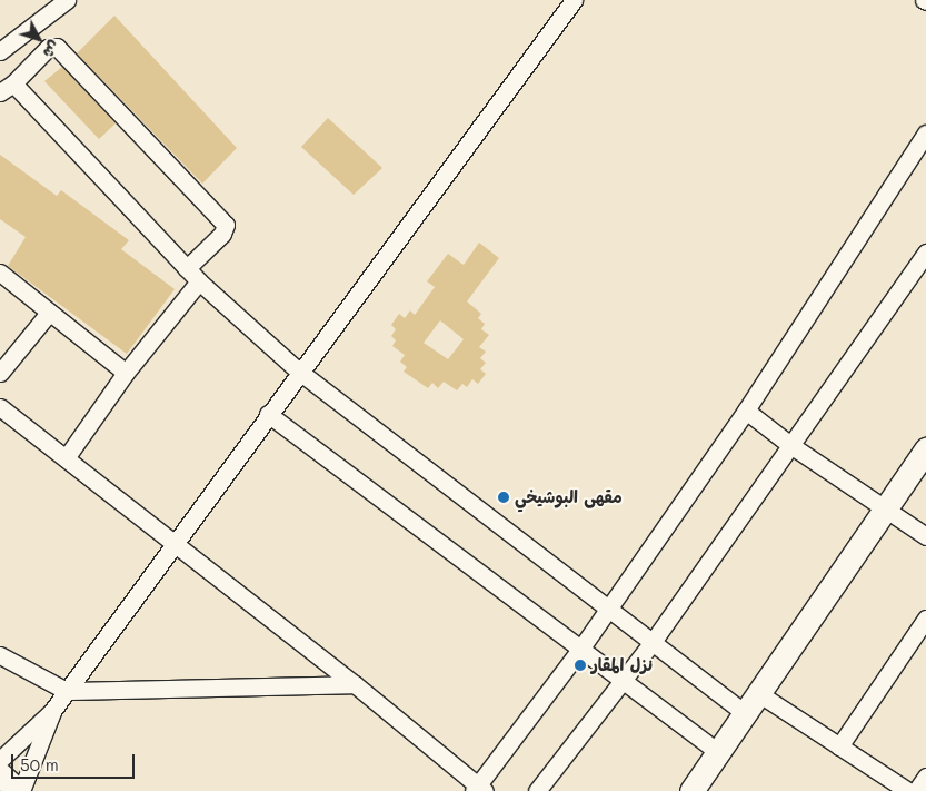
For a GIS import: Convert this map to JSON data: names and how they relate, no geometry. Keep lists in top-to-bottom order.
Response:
{
  "places": ["مقهى البوشيخي", "نزل المقار"],
  "scale_bar": "50 m",
  "north": "bottom right"
}
